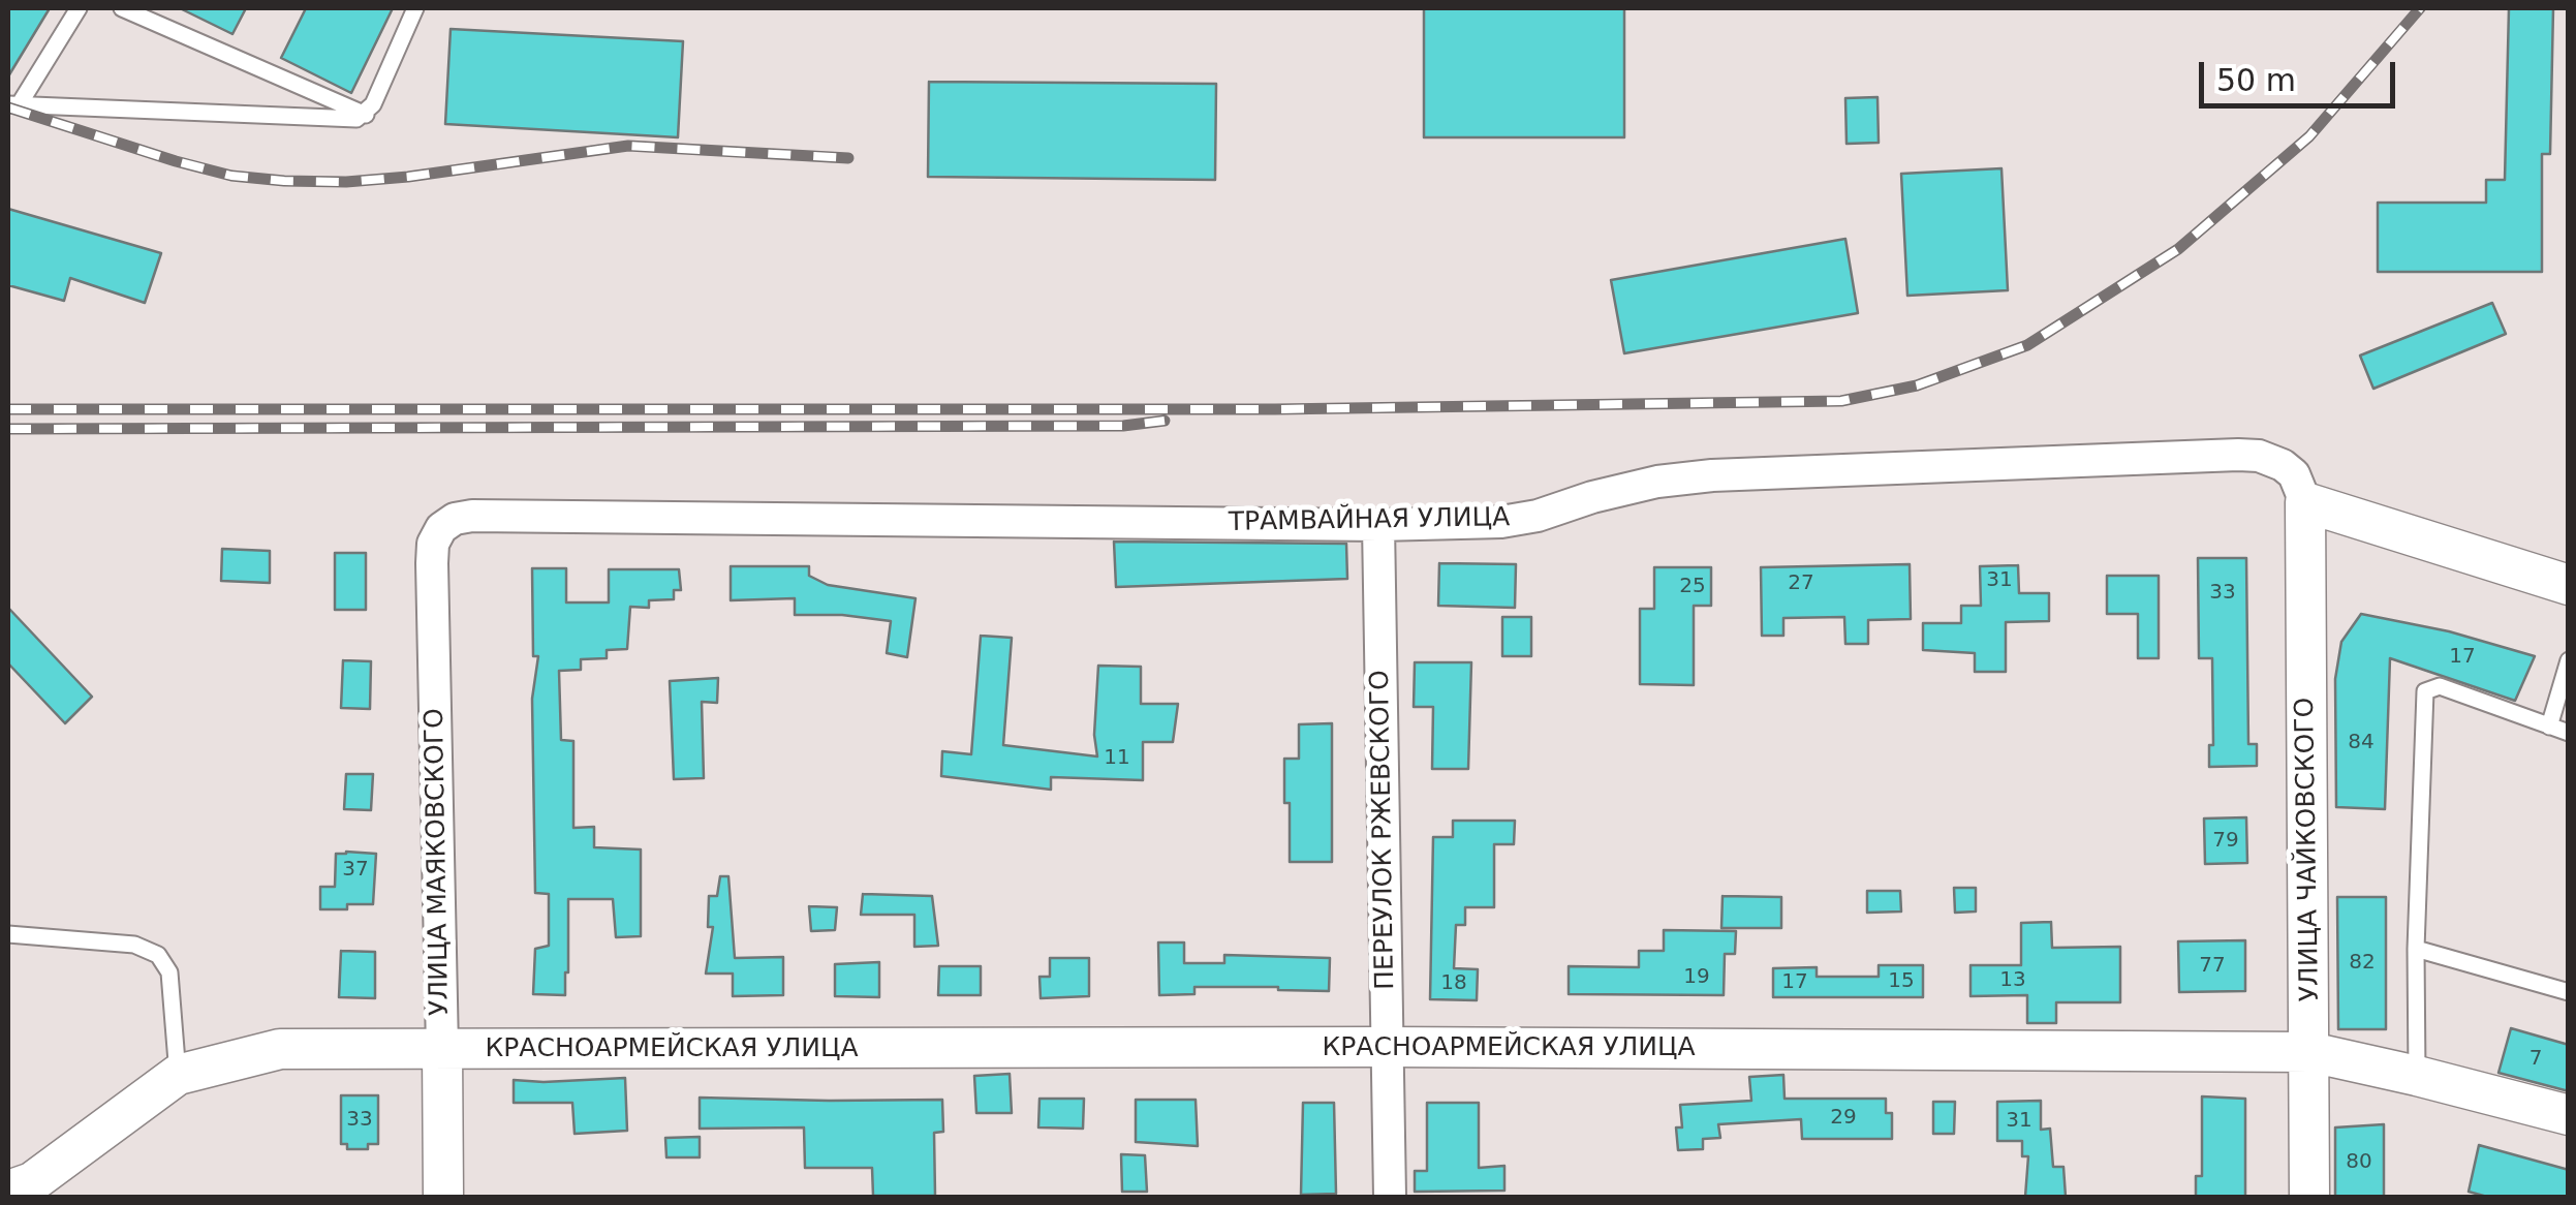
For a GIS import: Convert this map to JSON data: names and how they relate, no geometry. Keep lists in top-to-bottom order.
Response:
{
  "streets": {
    "street": [
      "ТРАМВАЙНАЯ УЛИЦА",
      "ПЕРЕУЛОК РЖЕВСКОГО",
      "УЛИЦА ЧАЙКОВСКОГО",
      "УЛИЦА МАЯКОВСКОГО",
      "КРАСНОАРМЕЙСКАЯ УЛИЦА"
    ]
  },
  "crossings": [
    ["ТРАМВАЙНАЯ УЛИЦА", "ПЕРЕУЛОК РЖЕВСКОГО"],
    ["ТРАМВАЙНАЯ УЛИЦА", "УЛИЦА ЧАЙКОВСКОГО"],
    ["ТРАМВАЙНАЯ УЛИЦА", "УЛИЦА МАЯКОВСКОГО"],
    ["ПЕРЕУЛОК РЖЕВСКОГО", "КРАСНОАРМЕЙСКАЯ УЛИЦА"],
    ["УЛИЦА ЧАЙКОВСКОГО", "КРАСНОАРМЕЙСКАЯ УЛИЦА"],
    ["УЛИЦА МАЯКОВСКОГО", "КРАСНОАРМЕЙСКАЯ УЛИЦА"]
  ],
  "house_numbers": [
    "31",
    "27",
    "25",
    "33",
    "17",
    "84",
    "11",
    "79",
    "37",
    "82",
    "77",
    "19",
    "13",
    "15",
    "17",
    "18",
    "7",
    "29",
    "33",
    "31",
    "80"
  ],
  "scale_bar": "50 m"
}
